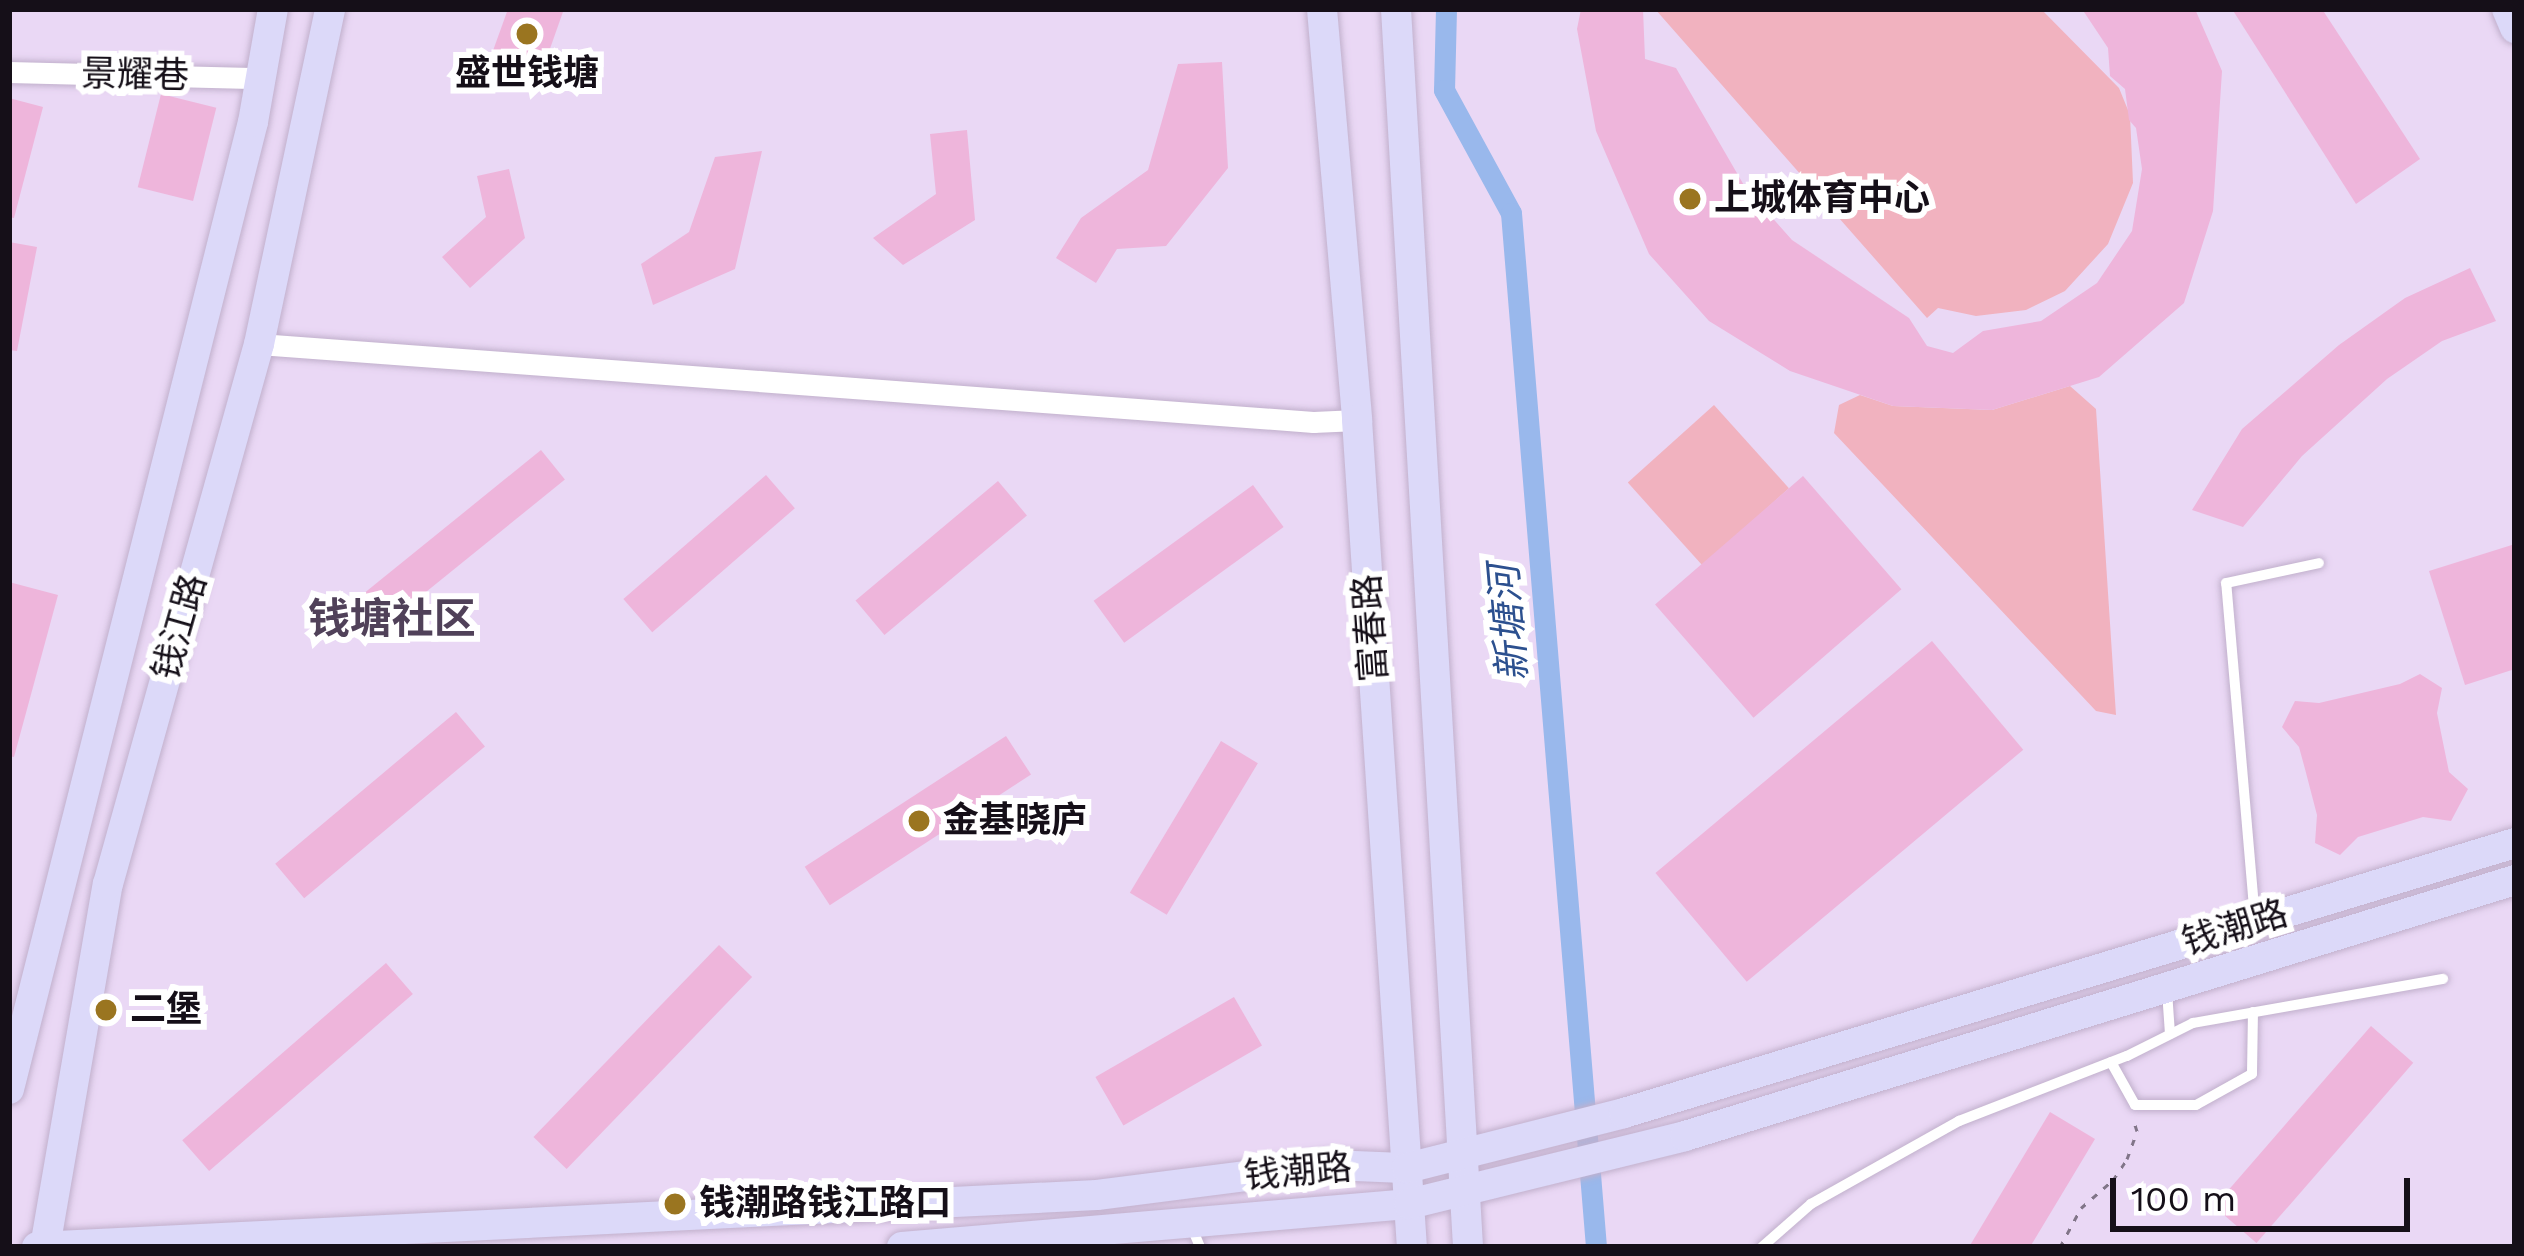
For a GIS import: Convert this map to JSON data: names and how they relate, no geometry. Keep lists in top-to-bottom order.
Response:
{
  "streets": {
    "main road": ["钱江路", "富春路", "钱潮路"],
    "street": ["景耀巷"]
  },
  "crossings": [
    ["景耀巷", "钱江路"],
    ["钱江路", "钱潮路"],
    ["富春路", "钱潮路"]
  ],
  "districts": ["钱塘社区"],
  "water": ["新塘河"],
  "places": [
    "盛世钱塘",
    "上城体育中心",
    "金基晓庐",
    "二堡",
    "钱潮路钱江路口"
  ],
  "scale_bar": "100 m"
}
